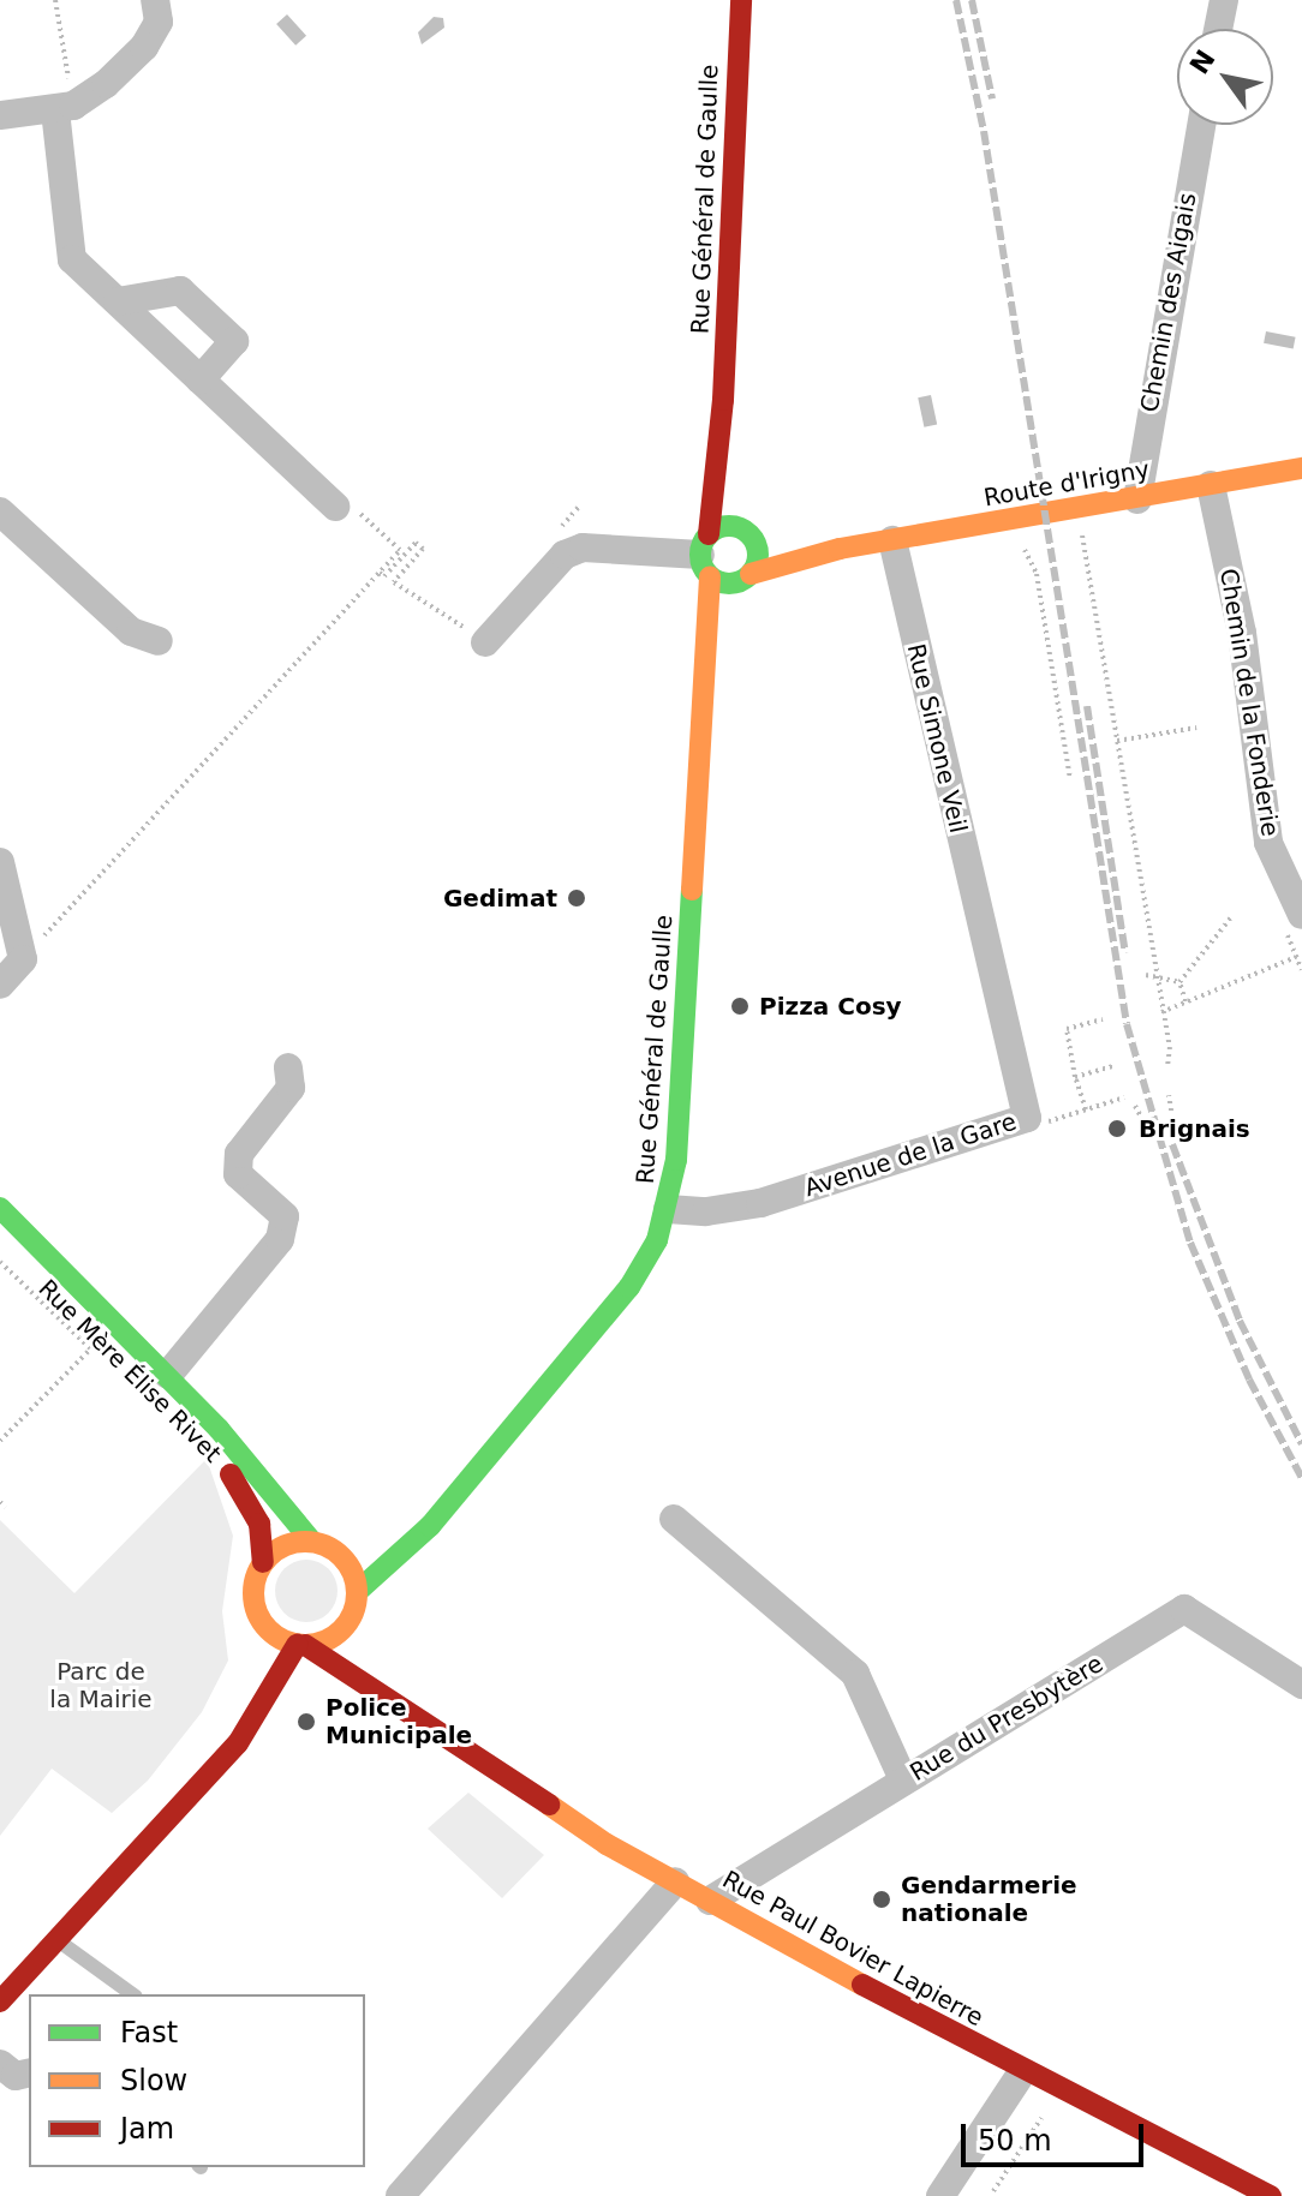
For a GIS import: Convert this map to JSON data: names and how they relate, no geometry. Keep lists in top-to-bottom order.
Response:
{
  "streets": {
    "main road": [
      "Rue Général de Gaulle",
      "Route d'Irigny",
      "Rue Mère Élise Rivet",
      "Rue Paul Bovier Lapierre"
    ],
    "street": [
      "Chemin des Aigais",
      "Chemin de la Fonderie",
      "Rue Simone Veil",
      "Avenue de la Gare",
      "Rue du Presbytère"
    ]
  },
  "crossings": [
    ["Rue Général de Gaulle", "Route d'Irigny"],
    ["Rue Général de Gaulle", "Avenue de la Gare"],
    ["Rue Général de Gaulle", "Rue Mère Élise Rivet"],
    ["Chemin des Aigais", "Route d'Irigny"],
    ["Route d'Irigny", "Chemin de la Fonderie"],
    ["Route d'Irigny", "Rue Simone Veil"],
    ["Rue Simone Veil", "Avenue de la Gare"],
    ["Rue du Presbytère", "Rue Paul Bovier Lapierre"]
  ],
  "parks": ["Parc de la Mairie"],
  "places": [
    "Gedimat",
    "Pizza Cosy",
    "Brignais",
    "Police Municipale",
    "Gendarmerie nationale"
  ],
  "legend": ["Fast", "Slow", "Jam"],
  "scale_bar": "50 m",
  "north": "top left"
}
